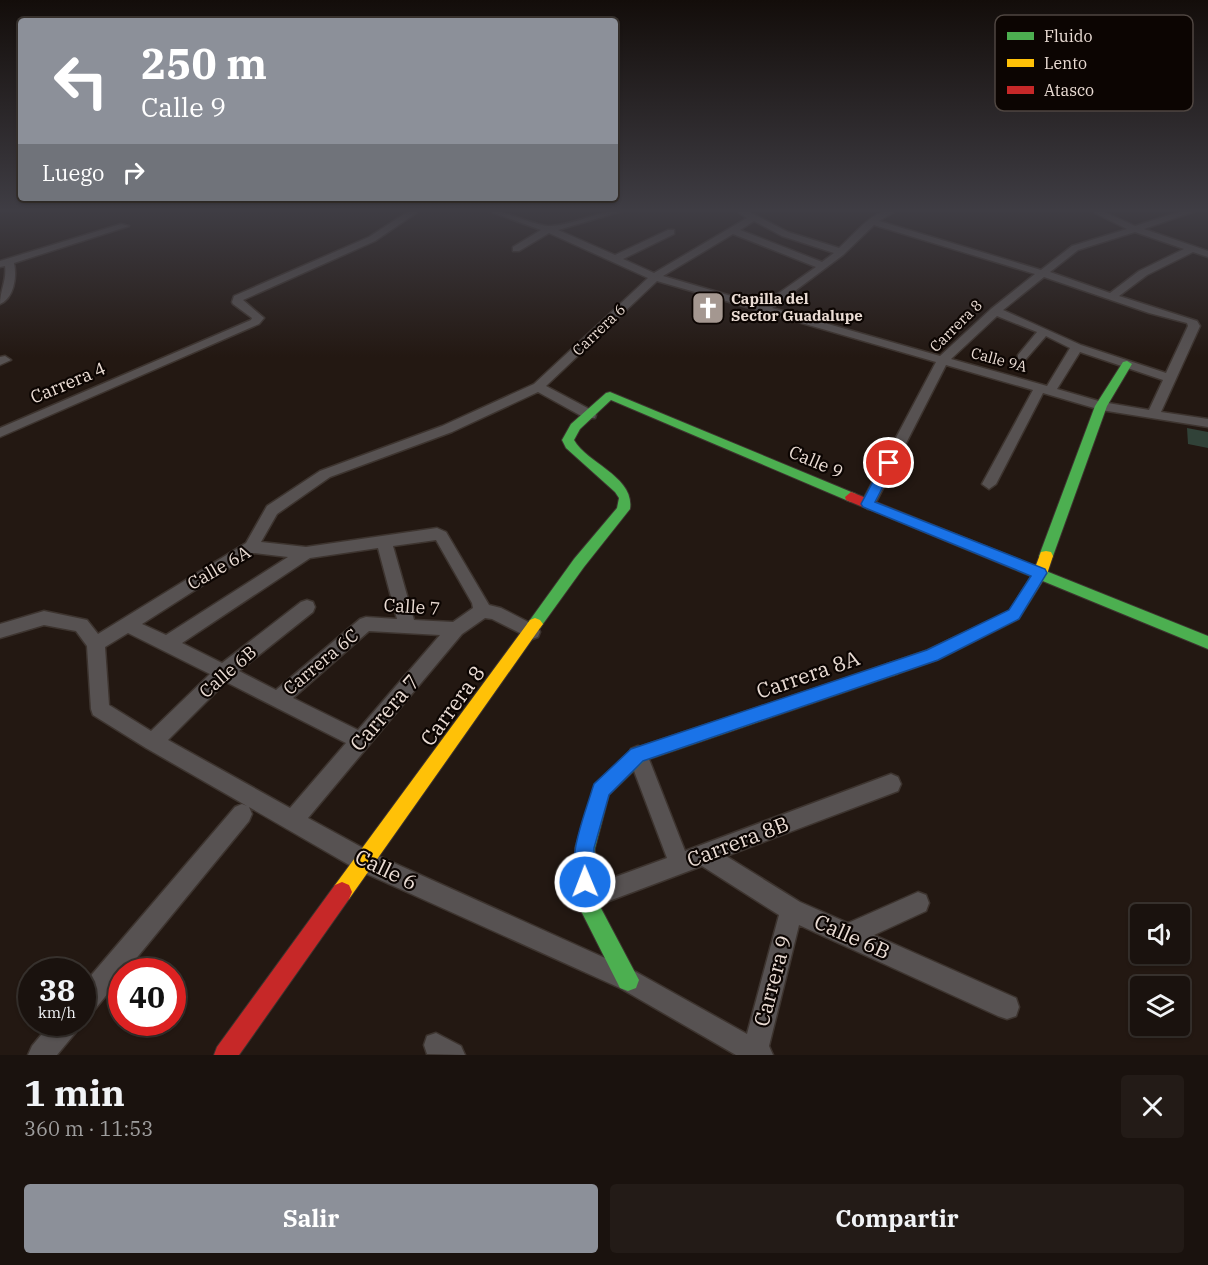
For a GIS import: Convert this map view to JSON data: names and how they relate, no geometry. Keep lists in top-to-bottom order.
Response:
{
  "streets": {
    "street": [
      "Carrera 8",
      "Carrera 6",
      "Calle 9A",
      "Carrera 4",
      "Calle 9",
      "Calle 6A",
      "Calle 7",
      "Carrera 6C",
      "Calle 6B",
      "Carrera 8A",
      "Carrera 7",
      "Carrera 8B",
      "Calle 6",
      "Carrera 9"
    ]
  },
  "crossings": [
    ["Carrera 8", "Calle 9A"],
    ["Carrera 8", "Calle 9"],
    ["Carrera 8", "Calle 6"],
    ["Carrera 6", "Calle 9A"],
    ["Carrera 6", "Calle 6A"],
    ["Calle 9A", "Carrera 8A"],
    ["Calle 9", "Carrera 8A"],
    ["Calle 6A", "Carrera 7"],
    ["Calle 6A", "Calle 6"],
    ["Calle 7", "Carrera 6C"],
    ["Calle 7", "Carrera 7"],
    ["Calle 6B", "Carrera 8B"],
    ["Calle 6B", "Calle 6"],
    ["Calle 6B", "Carrera 9"],
    ["Carrera 8A", "Carrera 8B"],
    ["Carrera 8A", "Calle 6"],
    ["Carrera 7", "Calle 6"],
    ["Calle 6", "Carrera 9"]
  ],
  "places": {
    "church": ["Capilla del Sector Guadalupe"]
  },
  "legend": ["Fluido", "Lento", "Atasco"],
  "page": {
    "turn": ["250 m", "Calle 9"],
    "then": "Luego",
    "speed": "38 km/h",
    "limit": "40",
    "heading": ["1 min", "360 m · 11:53"],
    "buttons": ["Salir", "Compartir"]
  }
}
